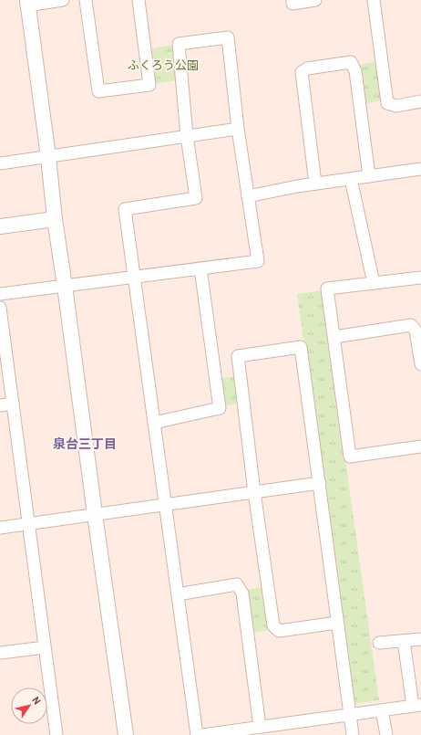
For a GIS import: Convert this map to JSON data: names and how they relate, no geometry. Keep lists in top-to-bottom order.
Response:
{
  "districts": ["泉台三丁目"],
  "parks": ["ふくろう公園"],
  "north": "top right"
}
